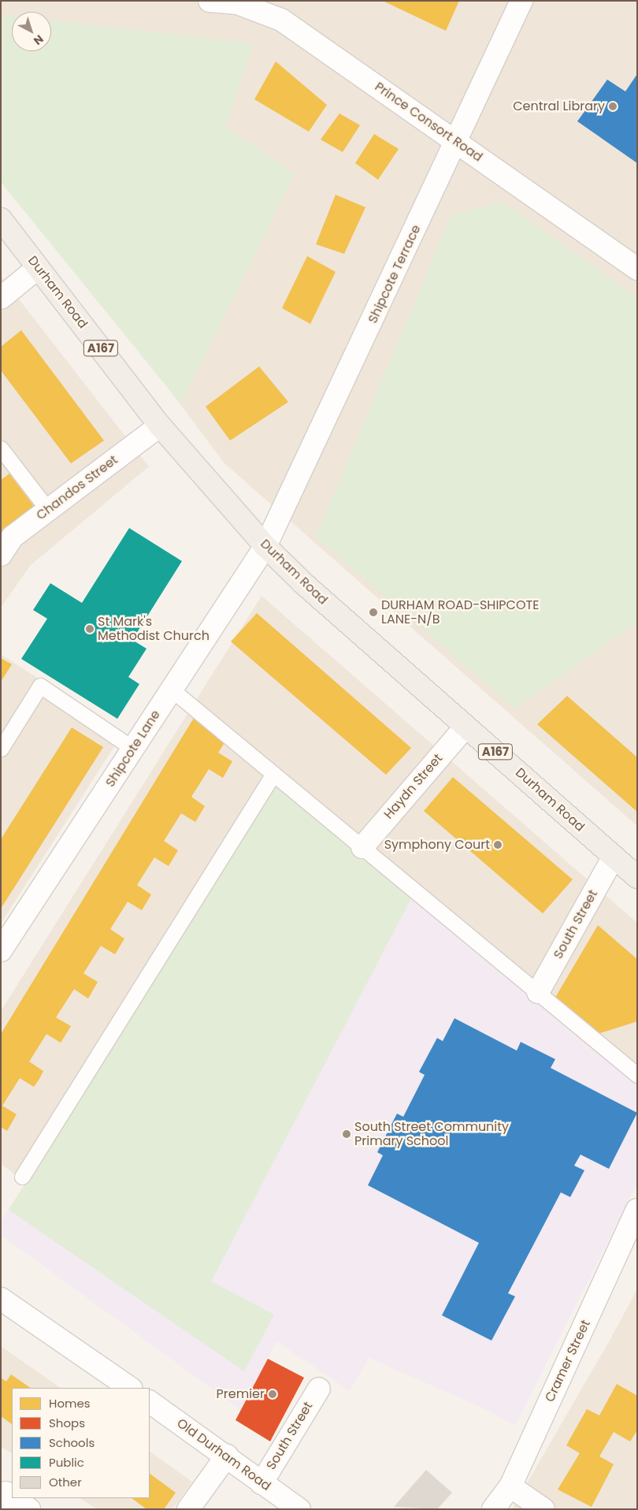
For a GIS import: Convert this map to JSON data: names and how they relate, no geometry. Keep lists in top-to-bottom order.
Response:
{
  "streets": {
    "main road": ["Durham Road", "A167"],
    "street": [
      "Prince Consort Road",
      "Shipcote Terrace",
      "Chandos Street",
      "Shipcote Lane",
      "Haydn Street",
      "South Street",
      "Cramer Street",
      "Old Durham Road"
    ]
  },
  "crossings": [
    ["Prince Consort Road", "Shipcote Terrace"],
    ["Shipcote Terrace", "Durham Road"],
    ["Shipcote Terrace", "Shipcote Lane"],
    ["Durham Road", "Chandos Street"],
    ["Durham Road", "Shipcote Lane"],
    ["Durham Road", "Haydn Street"],
    ["Durham Road", "South Street"],
    ["South Street", "Old Durham Road"]
  ],
  "places": [
    "Central Library",
    "DURHAM ROAD-SHIPCOTE LANE-N/B",
    "St Mark's Methodist Church",
    "Symphony Court",
    "South Street Community Primary School",
    "Premier"
  ],
  "legend": [
    "Homes",
    "Shops",
    "Schools",
    "Public",
    "Other"
  ],
  "north": "bottom right"
}
